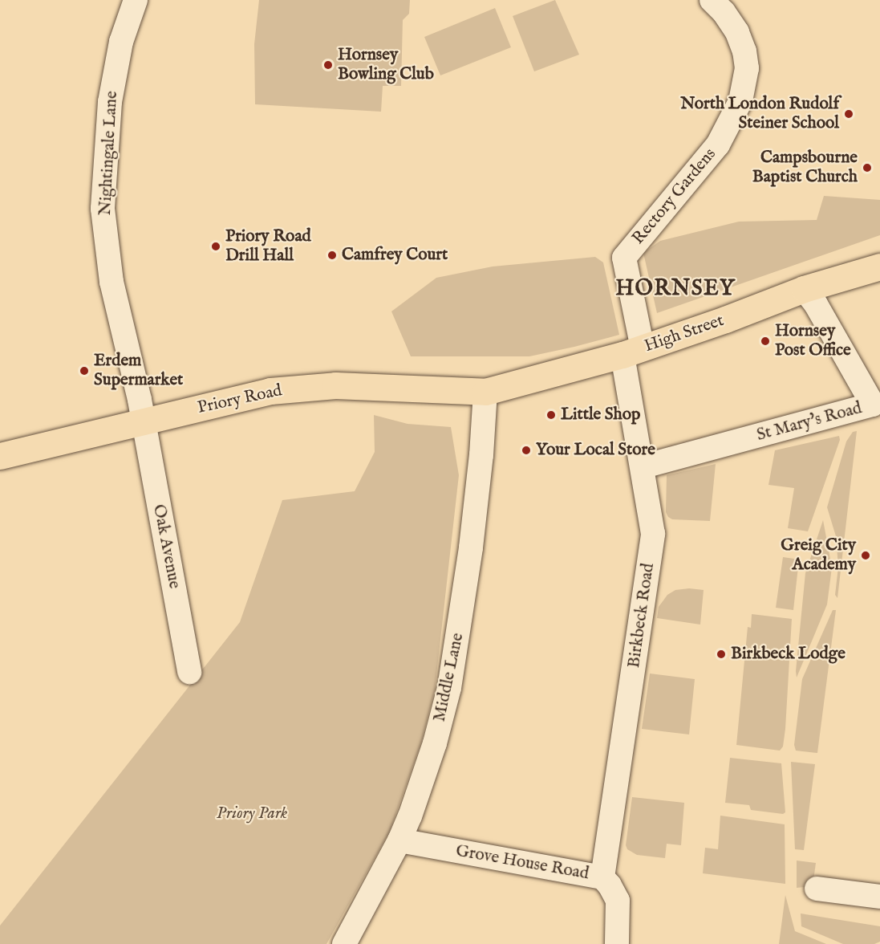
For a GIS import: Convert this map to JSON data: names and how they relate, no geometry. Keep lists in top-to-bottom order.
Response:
{
  "streets": {
    "main road": ["High Street", "Priory Road"],
    "street": [
      "Nightingale Lane",
      "Rectory Gardens",
      "St Mary's Road",
      "Oak Avenue",
      "Birkbeck Road",
      "Middle Lane",
      "Grove House Road"
    ]
  },
  "crossings": [
    ["Nightingale Lane", "Priory Road"],
    ["Nightingale Lane", "Oak Avenue"],
    ["Rectory Gardens", "High Street"],
    ["Rectory Gardens", "Birkbeck Road"],
    ["High Street", "Priory Road"],
    ["High Street", "St Mary's Road"],
    ["High Street", "Birkbeck Road"],
    ["High Street", "Middle Lane"],
    ["Priory Road", "Oak Avenue"],
    ["Priory Road", "Middle Lane"],
    ["St Mary's Road", "Birkbeck Road"],
    ["Birkbeck Road", "Grove House Road"],
    ["Middle Lane", "Grove House Road"]
  ],
  "districts": ["HORNSEY"],
  "parks": ["Priory Park"],
  "places": [
    "Hornsey Bowling Club",
    "North London Rudolf Steiner School",
    "Campsbourne Baptist Church",
    "Priory Road Drill Hall",
    "Camfrey Court",
    "Hornsey Post Office",
    "Erdem Supermarket",
    "Little Shop",
    "Your Local Store",
    "Greig City Academy",
    "Birkbeck Lodge"
  ]
}
